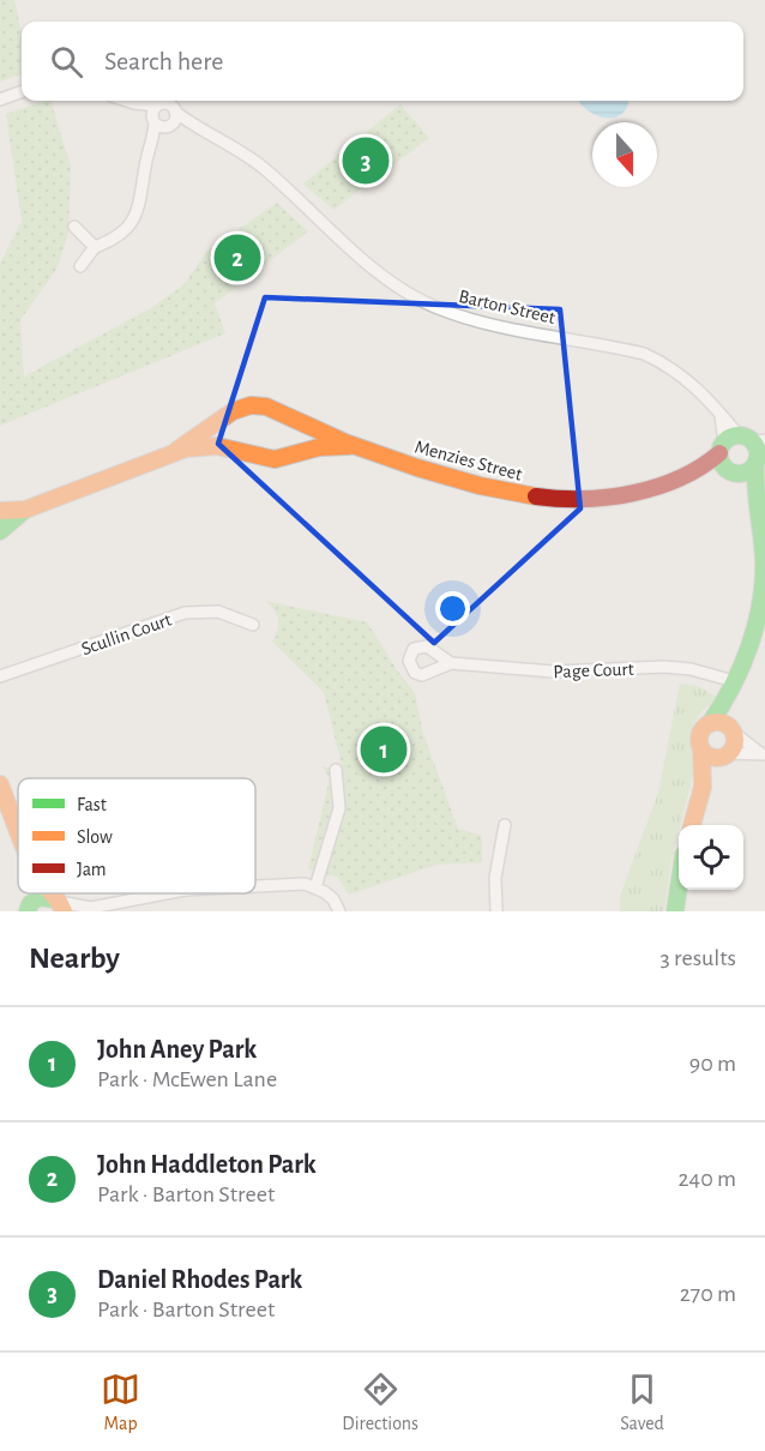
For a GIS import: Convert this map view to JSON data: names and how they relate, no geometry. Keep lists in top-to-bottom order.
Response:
{
  "streets": {
    "street": [
      "Barton Street",
      "Menzies Street",
      "Scullin Court",
      "Page Court"
    ]
  },
  "crossings": [
    ["Barton Street", "Menzies Street"]
  ],
  "legend": ["Fast", "Slow", "Jam"],
  "north": "bottom",
  "page": {
    "search": "Search here",
    "pins": ["3", "2", "1"],
    "heading": ["Nearby", "3 results"],
    "list": [
      {
        "mark": "1",
        "name": "John Aney Park",
        "note": "Park · McEwen Lane",
        "value": "90 m"
      },
      {
        "mark": "2",
        "name": "John Haddleton Park",
        "note": "Park · Barton Street",
        "value": "240 m"
      },
      {
        "mark": "3",
        "name": "Daniel Rhodes Park",
        "note": "Park · Barton Street",
        "value": "270 m"
      }
    ],
    "nav": ["Map", "Directions", "Saved"]
  }
}
